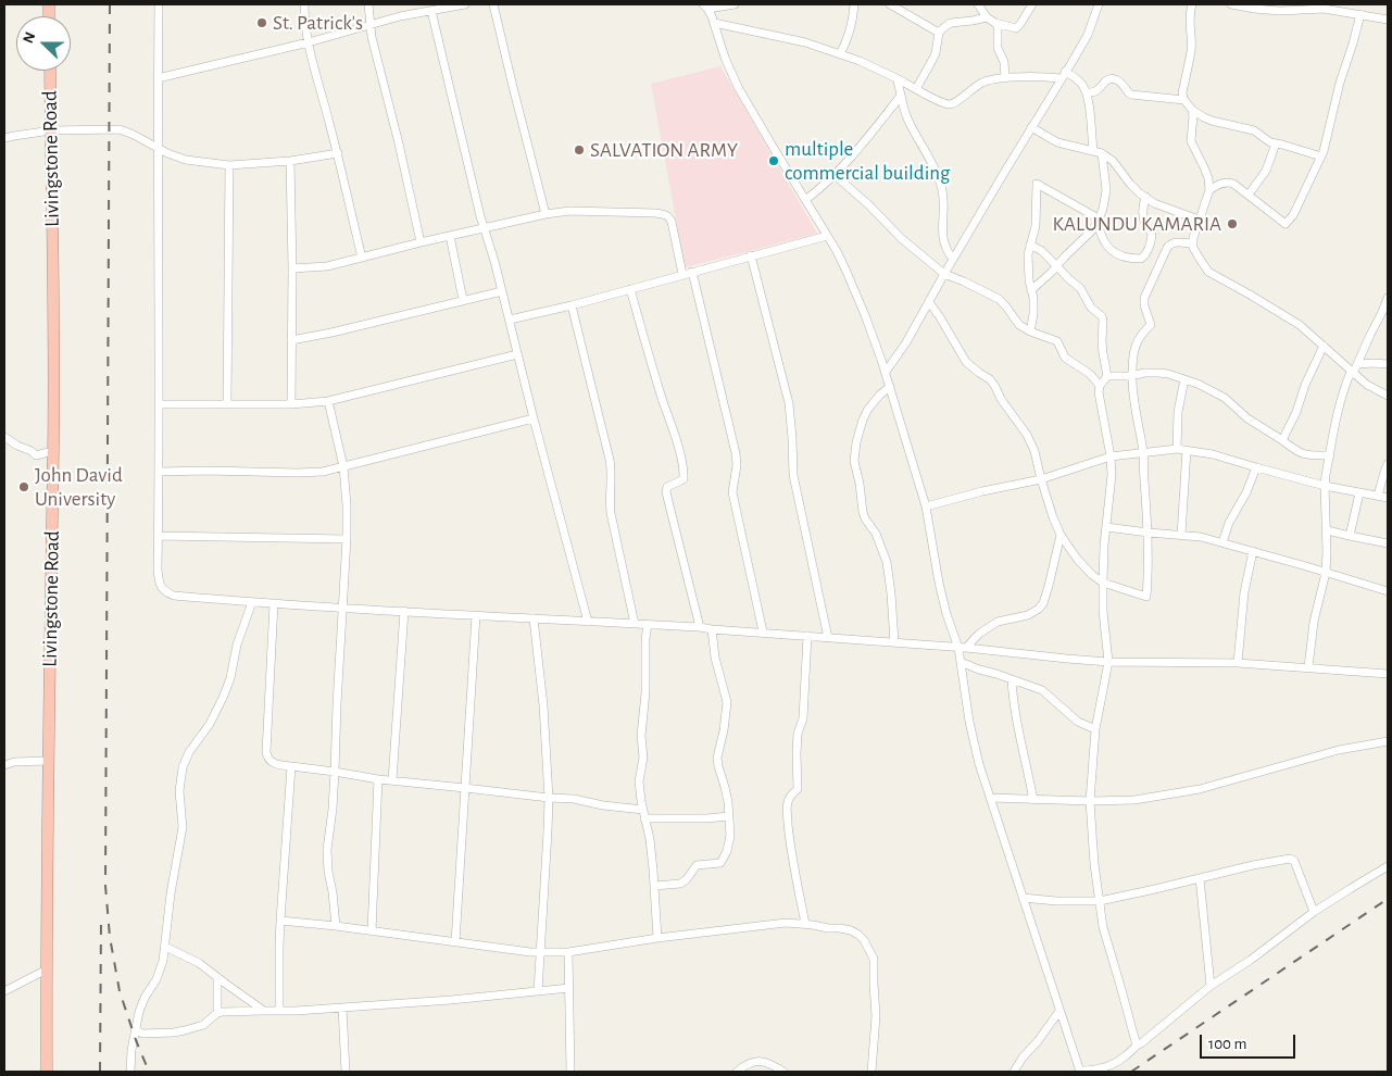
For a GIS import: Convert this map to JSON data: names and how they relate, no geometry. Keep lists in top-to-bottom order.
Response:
{
  "streets": {
    "highway": ["Livingstone Road"]
  },
  "places": [
    "St. Patrick's",
    "SALVATION ARMY",
    "multiple commercial building",
    "KALUNDU KAMARIA",
    "John David University"
  ],
  "scale_bar": "100 m",
  "north": "left"
}
